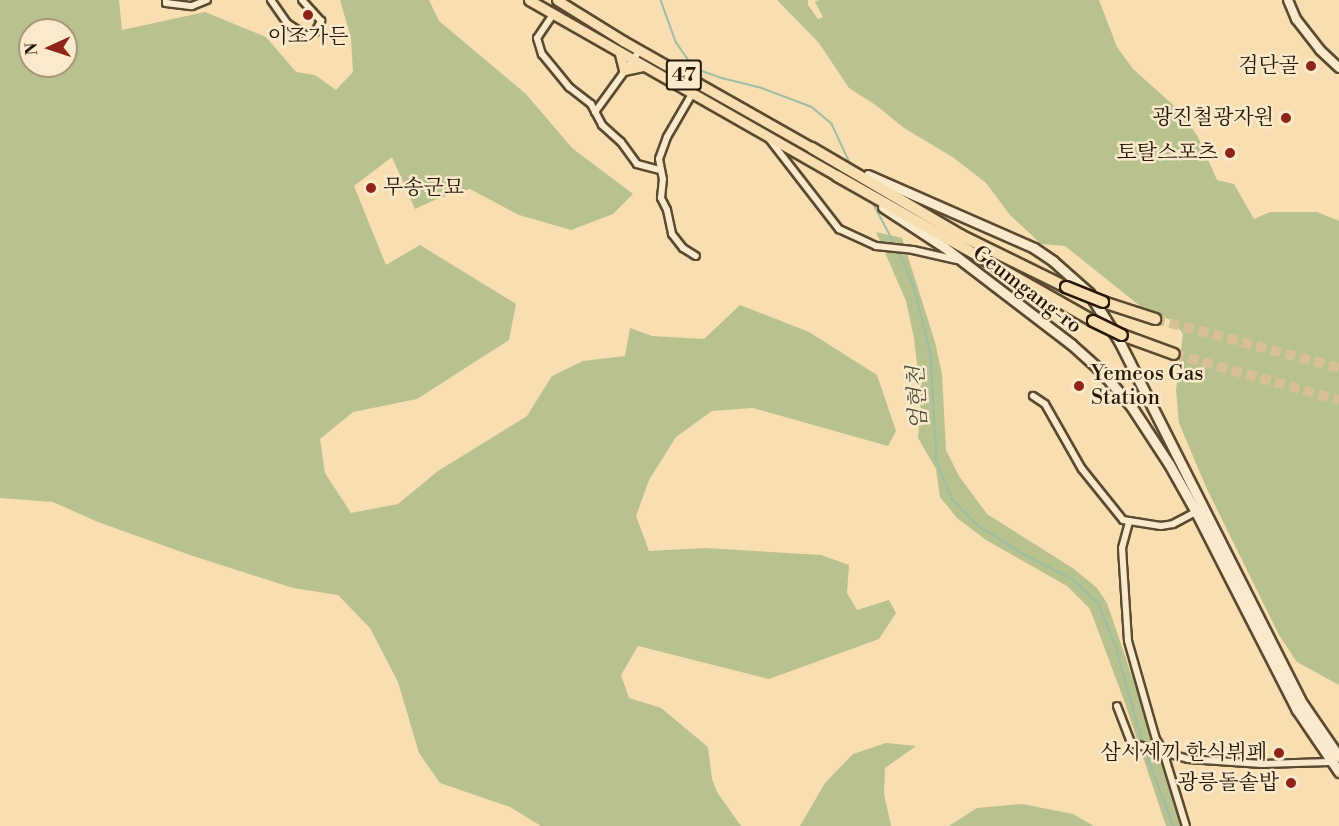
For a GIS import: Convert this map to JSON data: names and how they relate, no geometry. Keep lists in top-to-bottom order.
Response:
{
  "streets": {
    "highway": ["47"],
    "main road": ["Geumgang-ro"]
  },
  "crossings": [
    ["47", "Geumgang-ro"]
  ],
  "water": ["엄현천"],
  "places": [
    "이조가든",
    "검단골",
    "광진철광자원",
    "토탈스포츠",
    "무송군묘",
    "Yemeos Gas Station",
    "삼시세끼 한식뷔페",
    "광릉돌솥밥"
  ],
  "north": "left"
}
